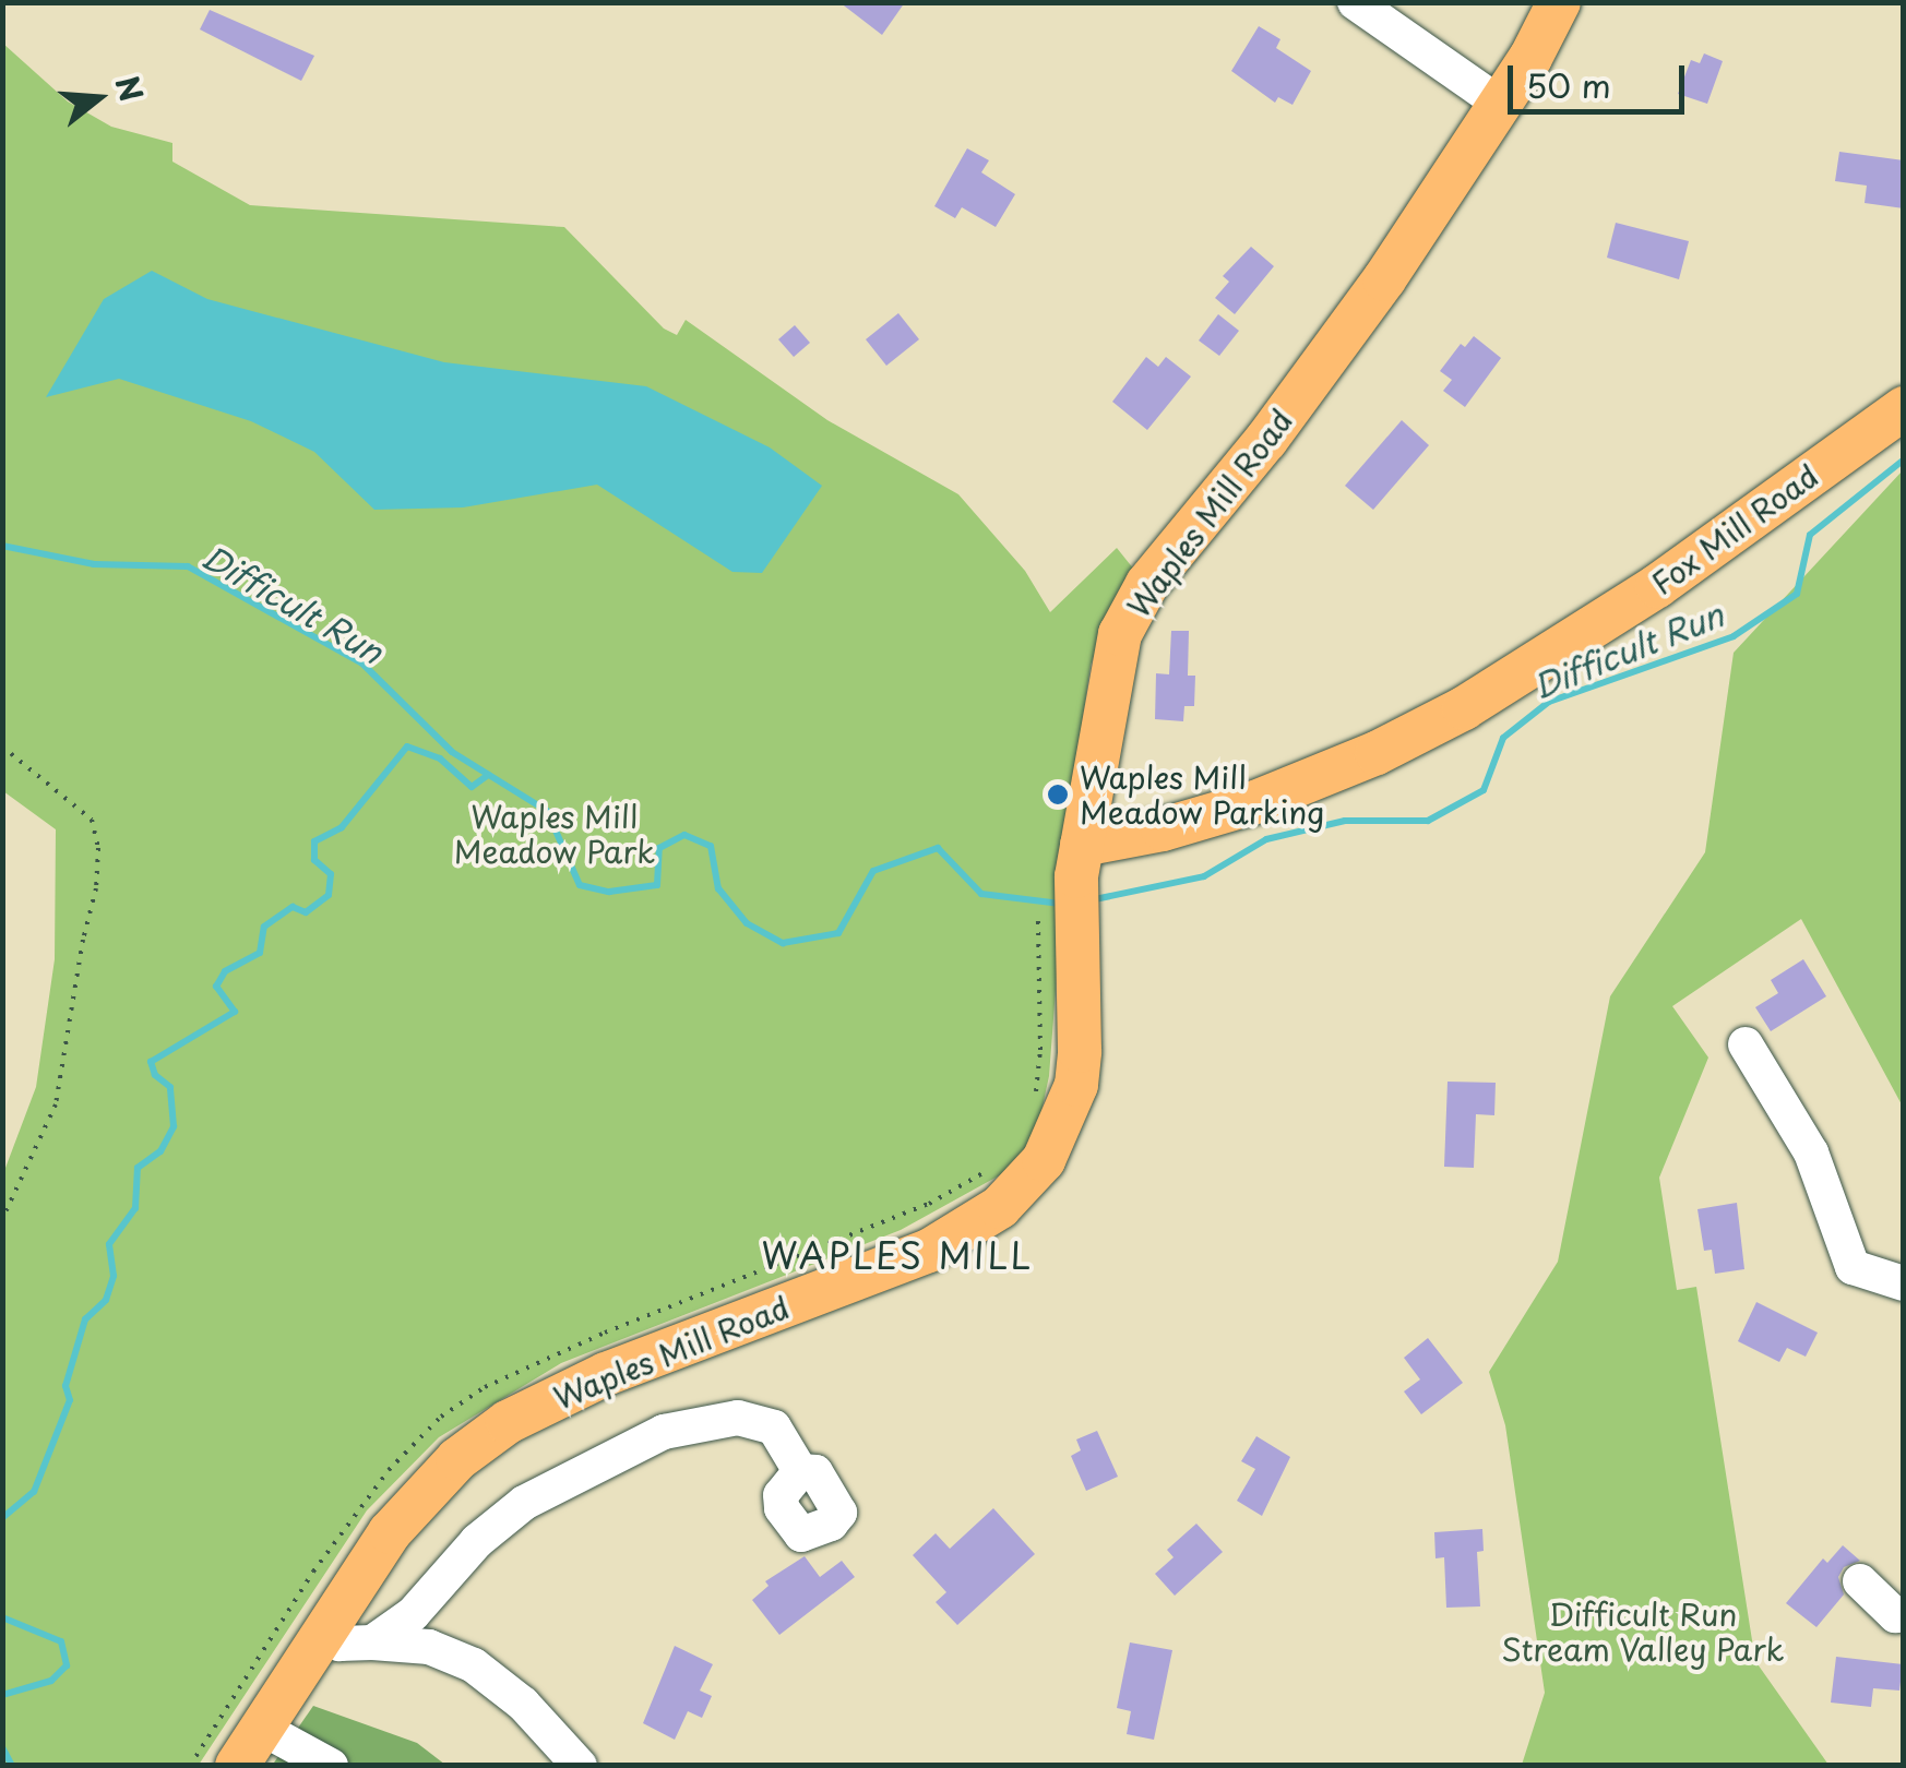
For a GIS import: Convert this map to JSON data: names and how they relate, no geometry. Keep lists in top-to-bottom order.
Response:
{
  "streets": {
    "main road": ["Waples Mill Road", "Fox Mill Road"]
  },
  "crossings": [
    ["Waples Mill Road", "Fox Mill Road"]
  ],
  "districts": ["WAPLES MILL"],
  "water": ["Difficult Run"],
  "parks": ["Waples Mill Meadow Park", "Difficult Run Stream Valley Park"],
  "places": ["Waples Mill Meadow Parking"],
  "scale_bar": "50 m",
  "north": "right"
}
